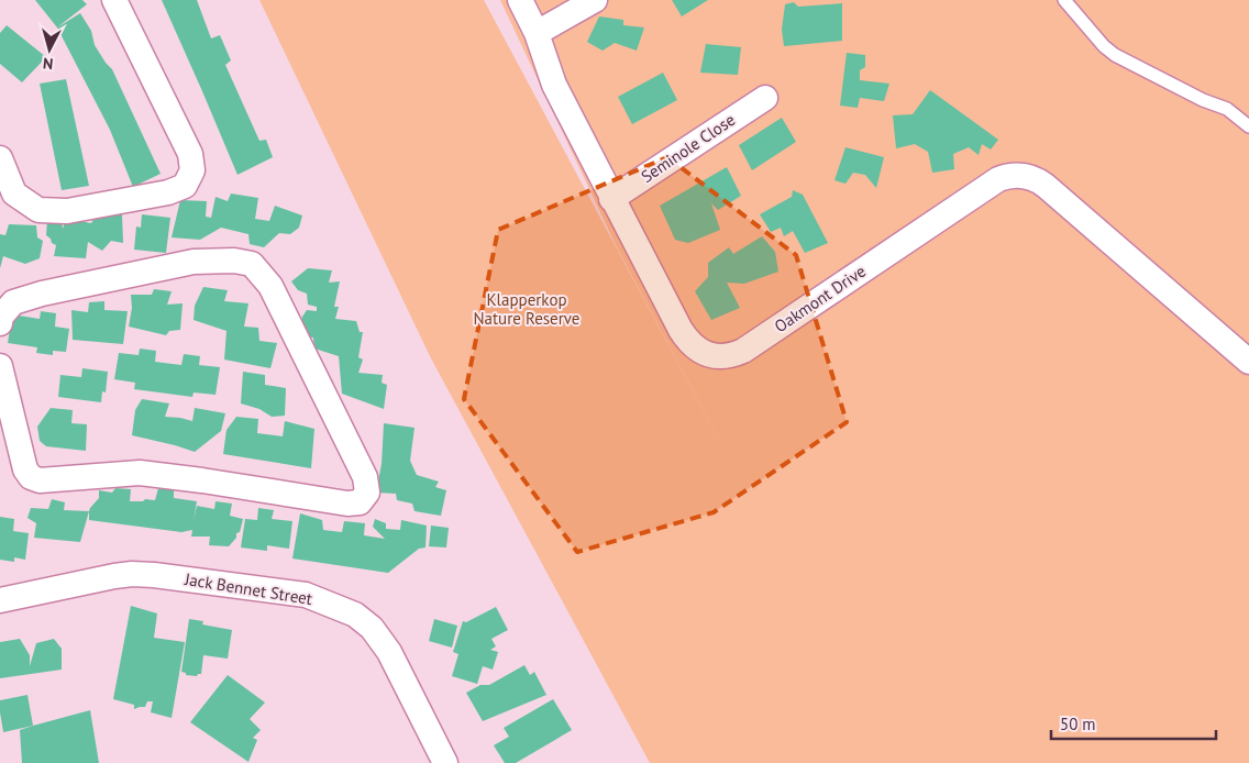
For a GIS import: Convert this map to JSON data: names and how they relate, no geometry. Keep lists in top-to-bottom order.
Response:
{
  "streets": {
    "street": ["Seminole Close", "Oakmont Drive", "Jack Bennet Street"]
  },
  "crossings": [
    ["Seminole Close", "Oakmont Drive"]
  ],
  "parks": ["Klapperkop Nature Reserve"],
  "scale_bar": "50 m",
  "north": "bottom"
}
